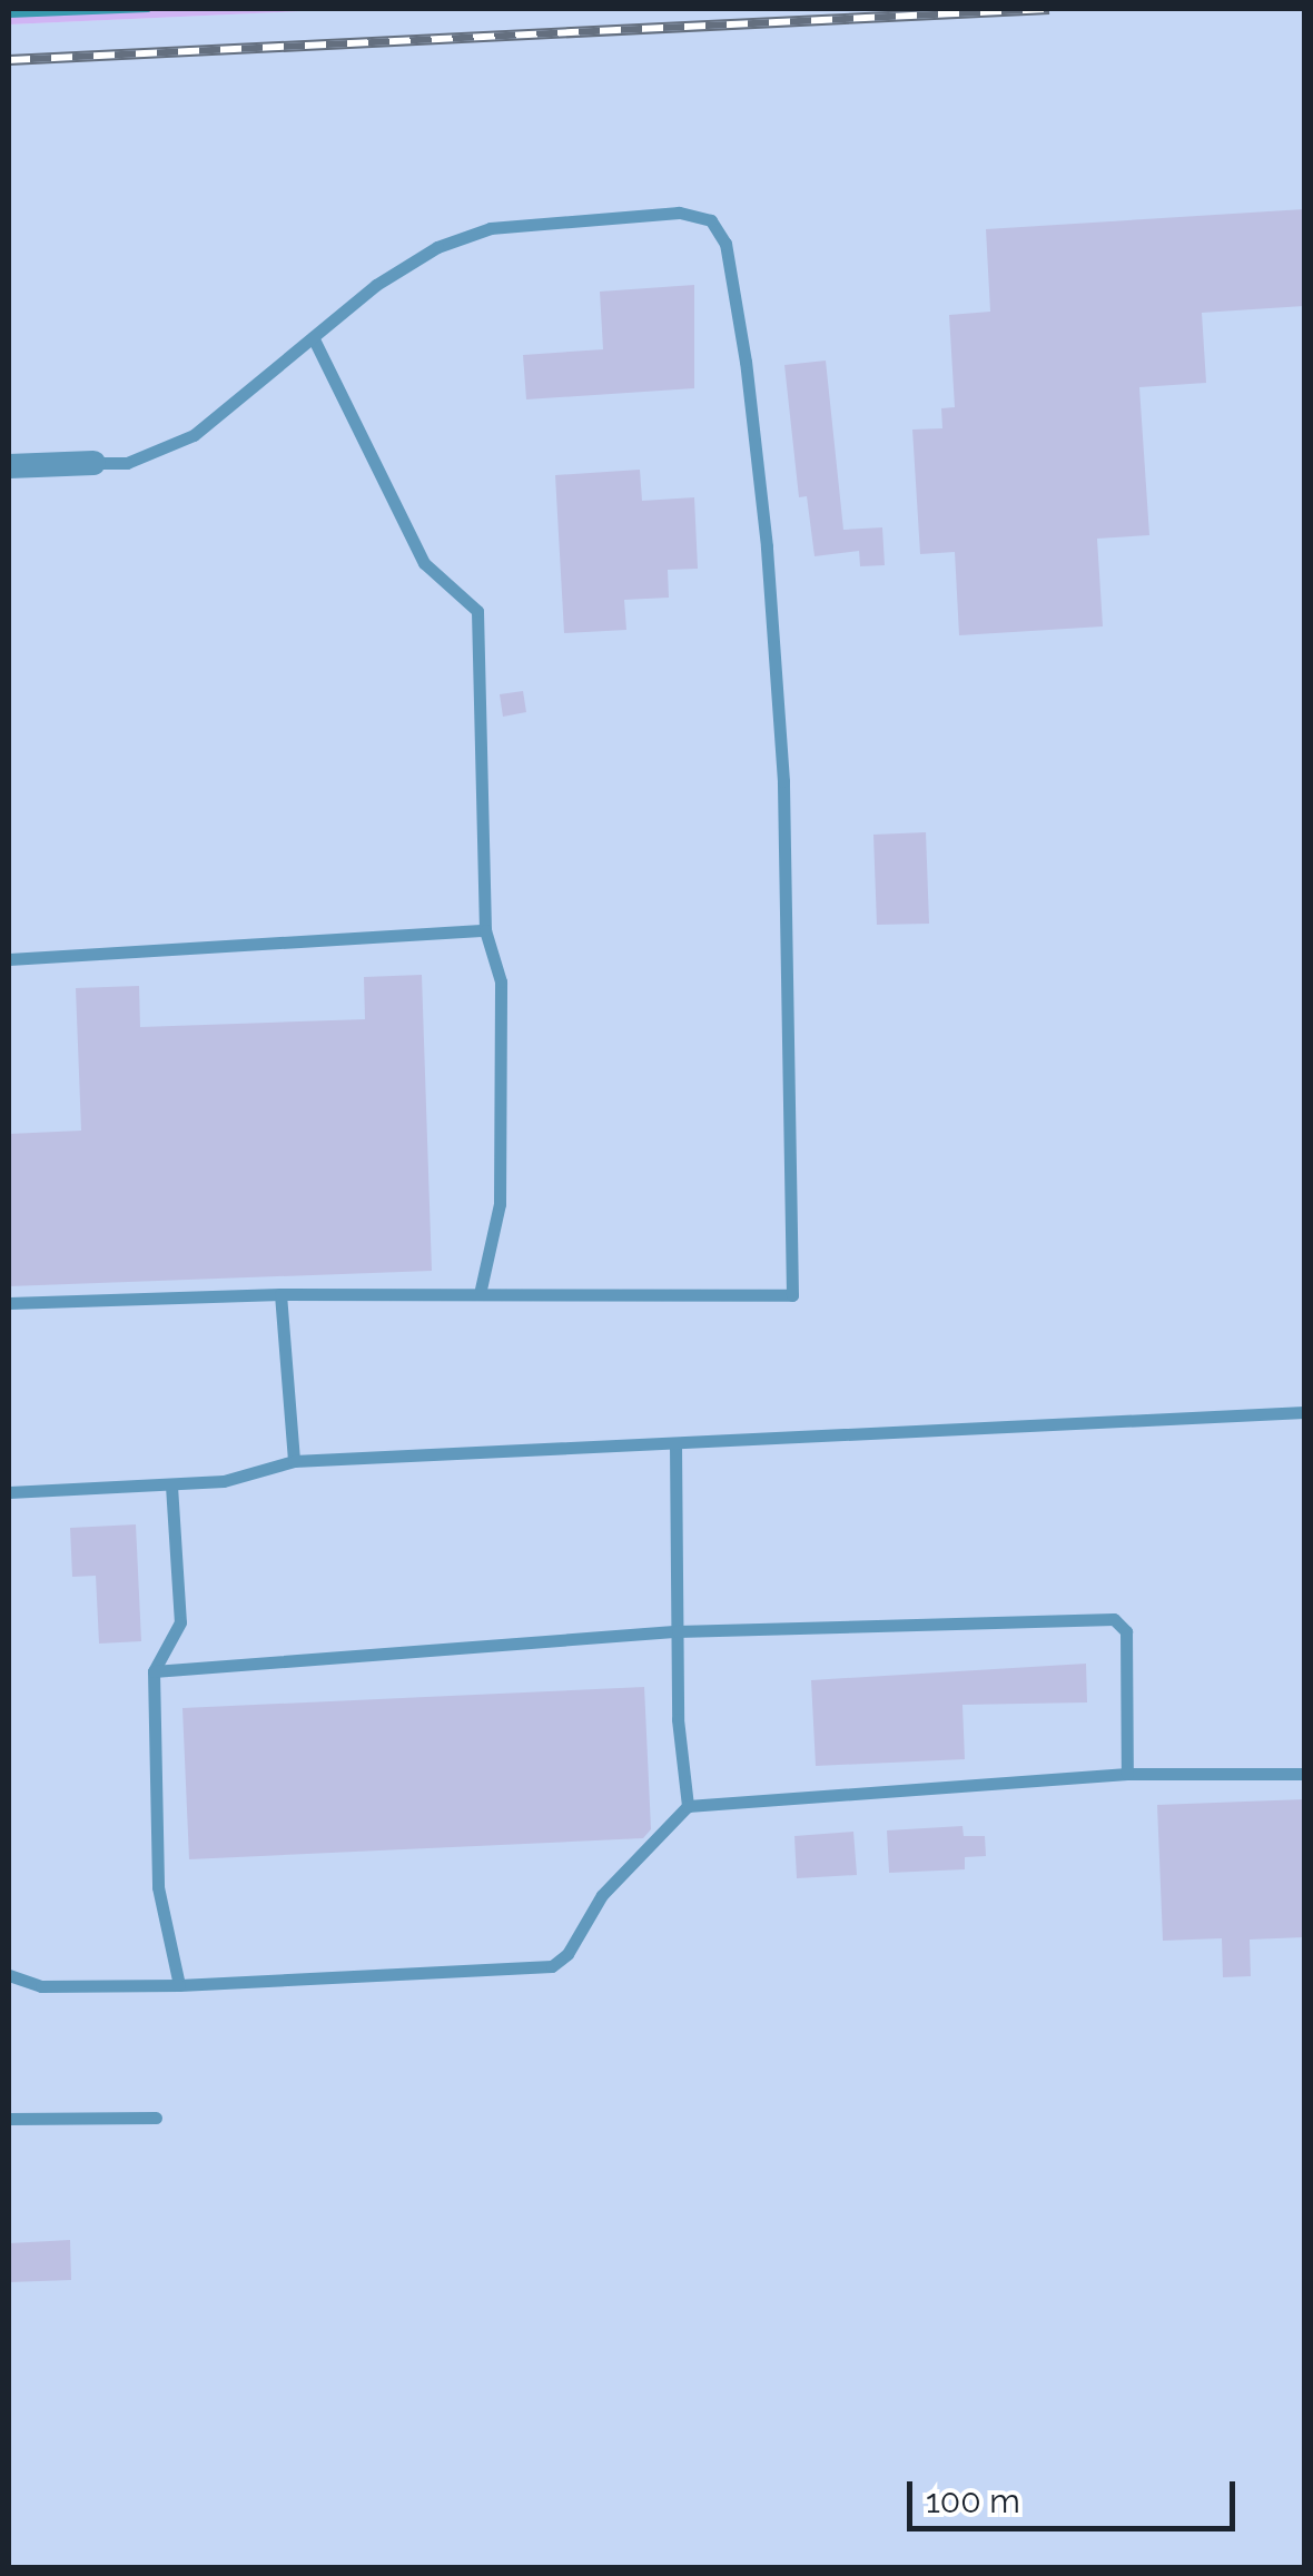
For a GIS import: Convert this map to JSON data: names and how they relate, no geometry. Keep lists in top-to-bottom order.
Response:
{
  "scale_bar": "100 m"
}
